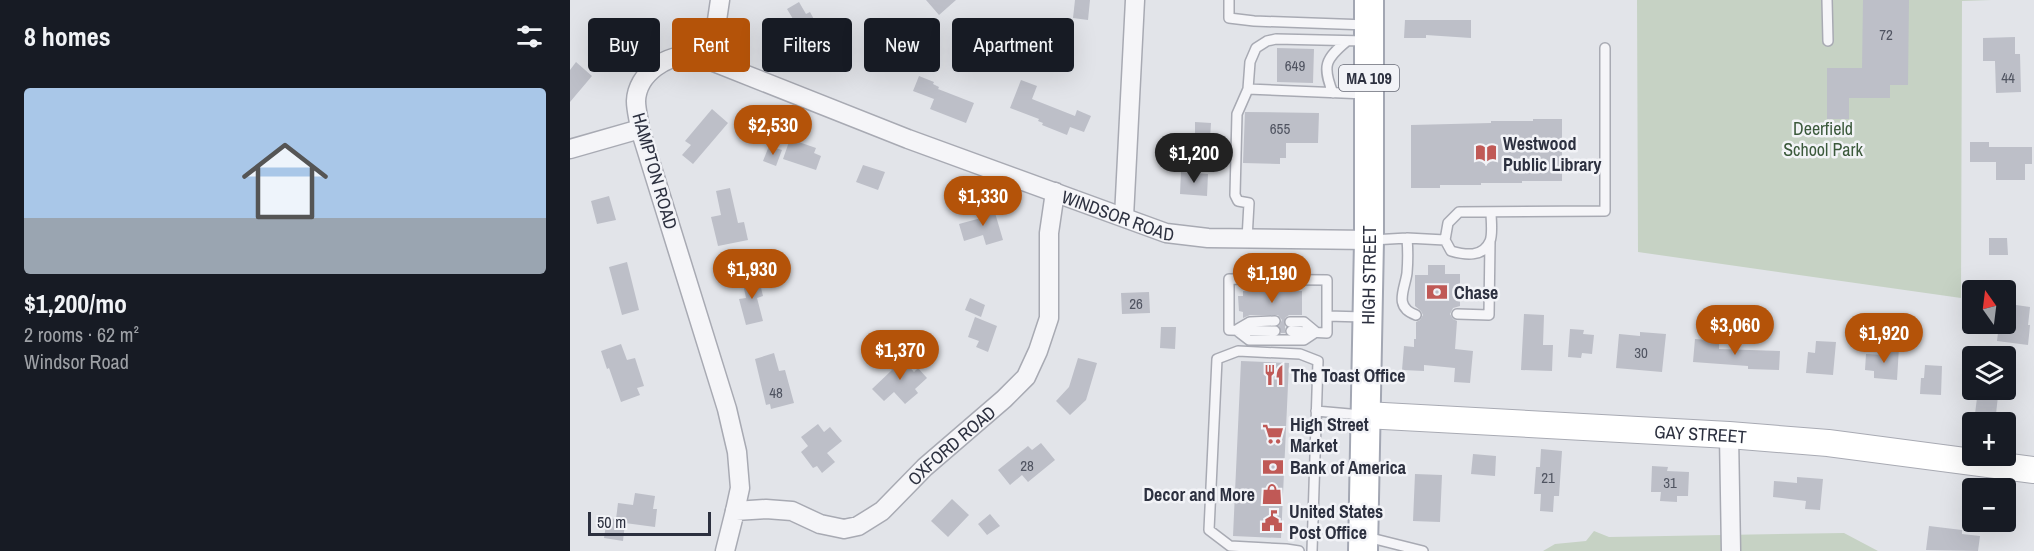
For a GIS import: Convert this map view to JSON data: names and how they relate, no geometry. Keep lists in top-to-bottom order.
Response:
{
  "streets": {
    "main road": ["MA 109", "HIGH STREET"],
    "street": [
      "HAMPTON ROAD",
      "WINDSOR ROAD",
      "GAY STREET",
      "OXFORD ROAD"
    ]
  },
  "crossings": [
    ["HAMPTON ROAD", "OXFORD ROAD"],
    ["WINDSOR ROAD", "HIGH STREET"],
    ["WINDSOR ROAD", "OXFORD ROAD"],
    ["HIGH STREET", "GAY STREET"]
  ],
  "parks": ["Deerfield School Park"],
  "places": {
    "library": ["Westwood Public Library"],
    "bank": ["Chase", "Bank of America"],
    "restaurant": ["The Toast Office"],
    "supermarket": ["High Street Market"],
    "shop": ["Decor and More"],
    "public building": ["United States Post Office"]
  },
  "house_numbers": [
    "72",
    "649",
    "44",
    "655",
    "26",
    "30",
    "48",
    "28",
    "21",
    "31"
  ],
  "scale_bar": "50 m",
  "north": "top",
  "page": {
    "heading": "8 homes",
    "chip": [
      "Buy",
      "Rent",
      "Filters",
      "New",
      "Apartment"
    ],
    "list": [
      {
        "name": "$1,200/mo",
        "note": "2 rooms · 62 m² · Windsor Road"
      }
    ],
    "price": [
      "$2,530",
      "$1,200",
      "$1,330",
      "$1,930",
      "$1,190",
      "$3,060",
      "$1,920",
      "$1,370"
    ],
    "map_buttons": ["+", "−"],
    "scale": "50 m"
  }
}
